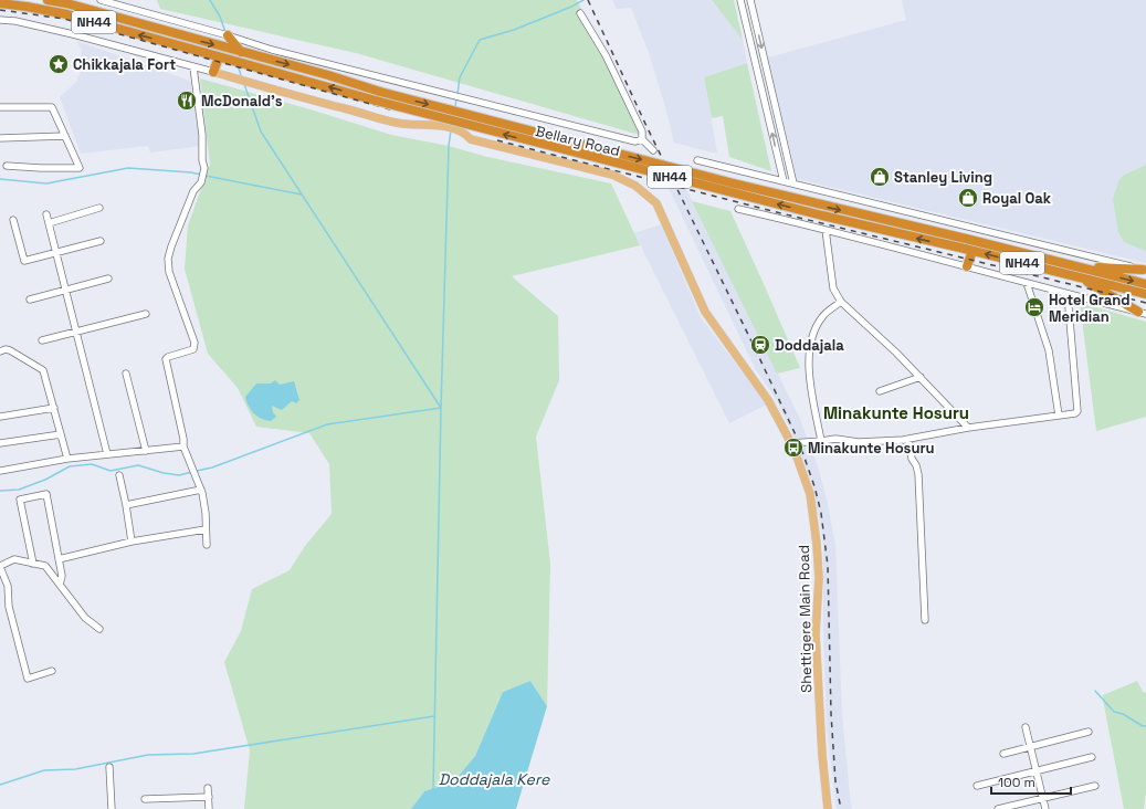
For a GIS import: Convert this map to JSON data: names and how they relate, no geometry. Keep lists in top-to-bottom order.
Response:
{
  "streets": {
    "highway": ["NH44", "Bellary Road"],
    "main road": ["Shettigere Main Road"]
  },
  "crossings": [
    ["NH44", "Bellary Road"]
  ],
  "districts": ["Minakunte Hosuru"],
  "water": ["Doddajala Kere"],
  "places": {
    "place": ["Chikkajala Fort"],
    "restaurant": ["McDonald's"],
    "shop": ["Stanley Living", "Royal Oak"],
    "hotel": ["Hotel Grand Meridian"],
    "station": ["Doddajala"],
    "bus stop": ["Minakunte Hosuru"]
  },
  "scale_bar": "100 m"
}
